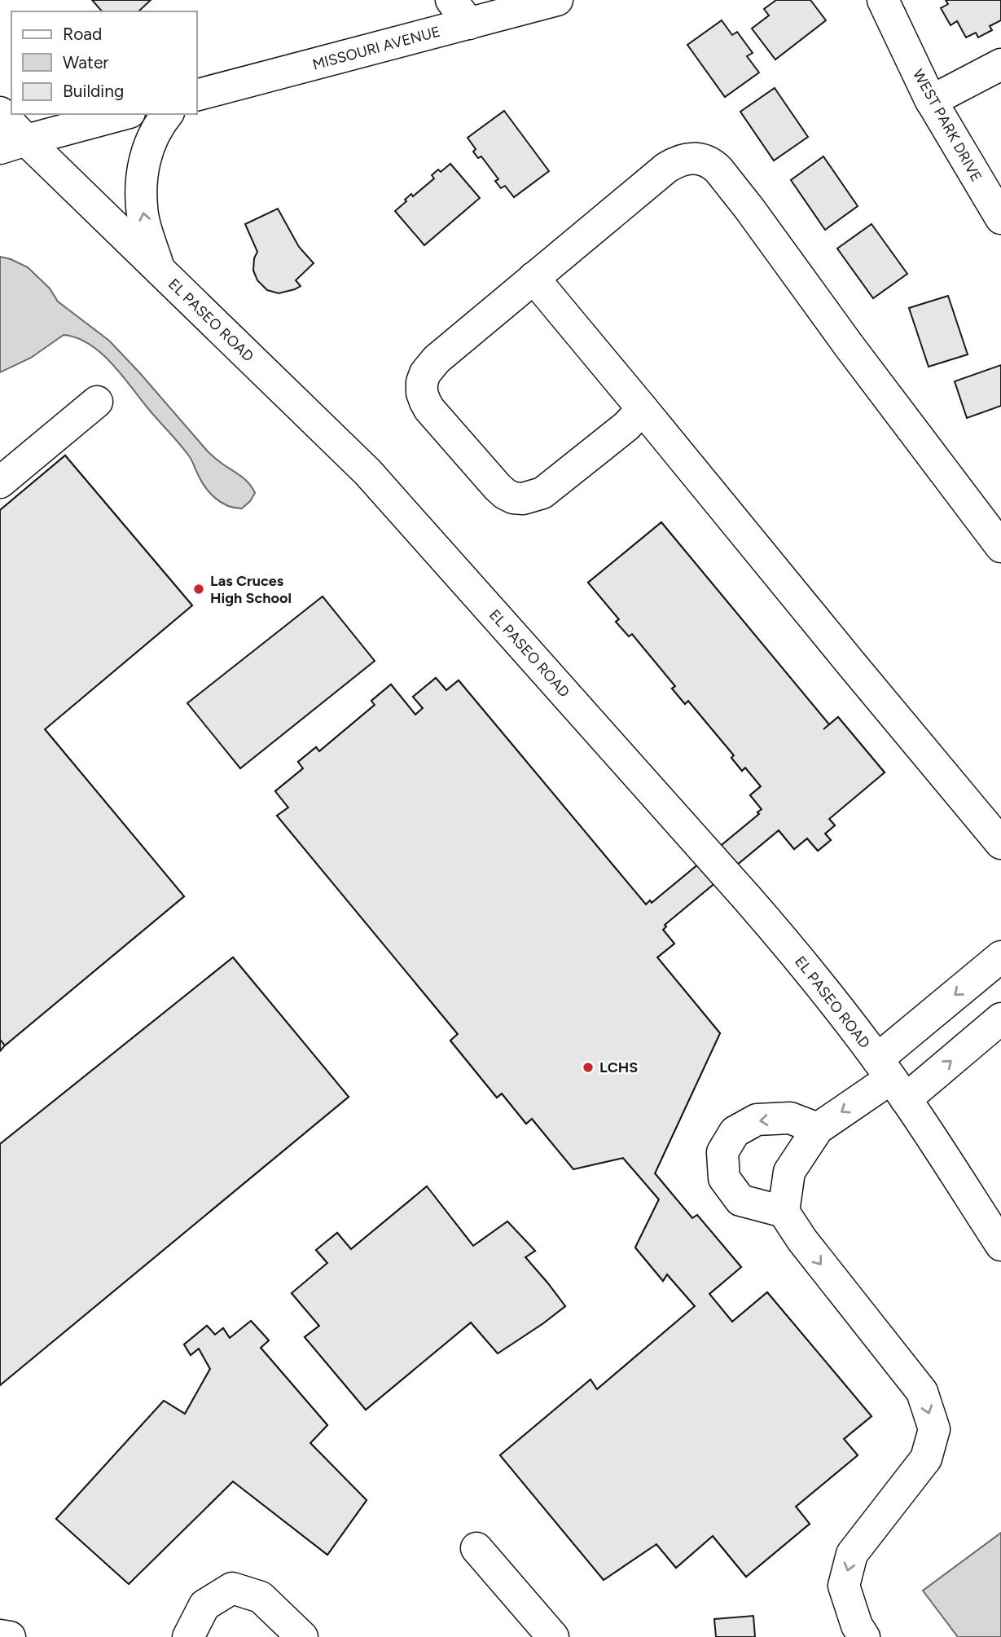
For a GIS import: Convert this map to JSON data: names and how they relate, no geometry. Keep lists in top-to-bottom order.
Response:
{
  "streets": {
    "main road": ["MISSOURI AVENUE", "WEST PARK DRIVE", "EL PASEO ROAD"]
  },
  "places": ["Las Cruces High School", "LCHS"],
  "legend": ["Road", "Water", "Building"]
}
